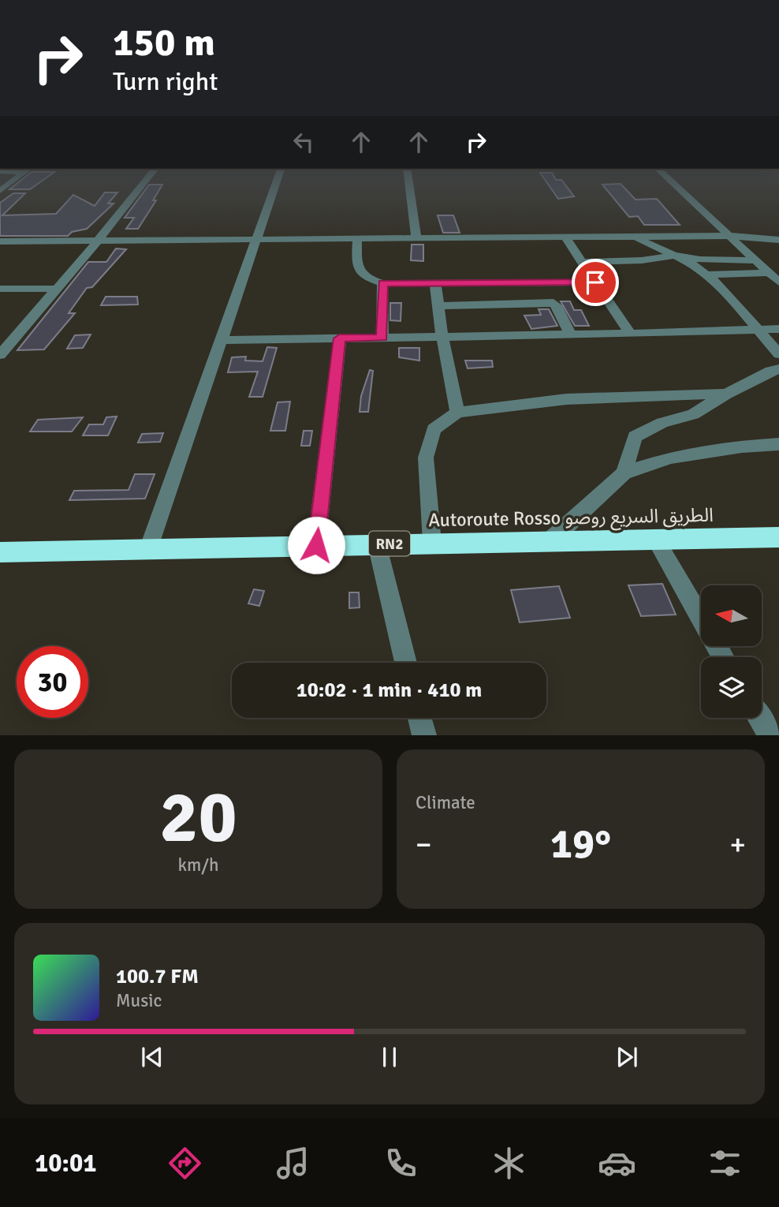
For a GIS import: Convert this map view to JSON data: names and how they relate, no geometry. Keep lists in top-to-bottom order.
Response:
{
  "streets": {
    "highway": ["Autoroute Rosso الطريق السريع روصو", "RN2"]
  },
  "north": "left",
  "page": {
    "turn": ["150 m", "Turn right"],
    "limit": "30",
    "trip": "10:02 · 1 min · 410 m",
    "tile": [
      ["20", "km/h"],
      "Climate"
    ],
    "heat": ["−", "19°", "+"],
    "song": ["100.7 FM", "Music"],
    "tabs": "10:01"
  }
}
